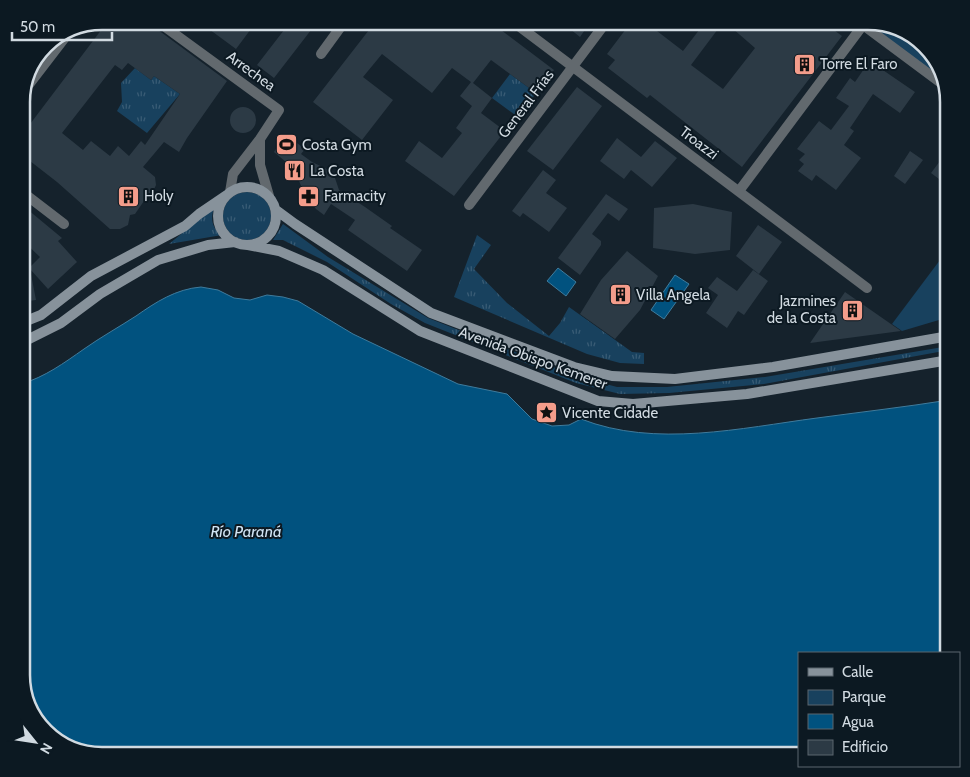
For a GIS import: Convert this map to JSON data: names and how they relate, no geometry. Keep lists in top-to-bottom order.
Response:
{
  "streets": {
    "main road": ["Avenida Obispo Kemerer"],
    "street": ["Arrechea", "General Frías", "Troazzi"]
  },
  "crossings": [
    ["General Frías", "Troazzi"]
  ],
  "water": ["Río Paraná"],
  "places": {
    "building": [
      "Torre El Faro",
      "Holy",
      "Villa Angela",
      "Jazmines de la Costa"
    ],
    "sports": ["Costa Gym"],
    "restaurant": ["La Costa"],
    "pharmacy": ["Farmacity"],
    "place": ["Vicente Cidade"]
  },
  "legend": [
    "Calle",
    "Parque",
    "Agua",
    "Edificio"
  ],
  "scale_bar": "50 m",
  "north": "bottom right"
}
